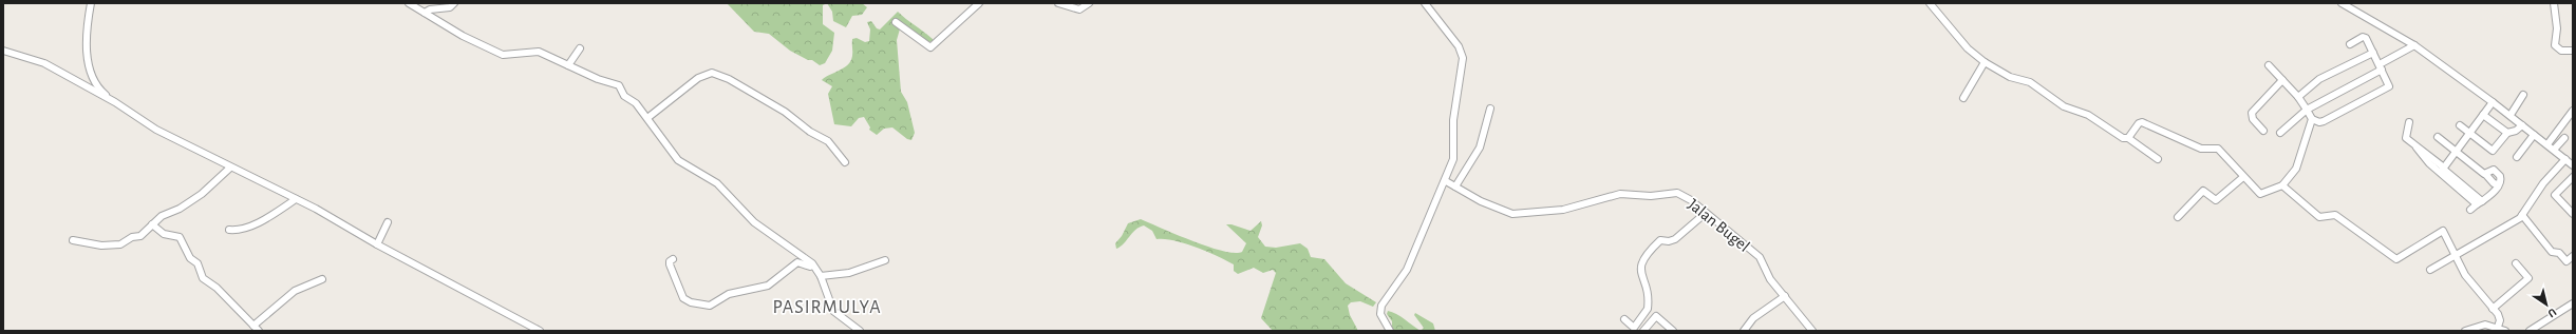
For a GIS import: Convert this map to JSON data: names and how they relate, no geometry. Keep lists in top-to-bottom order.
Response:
{
  "streets": {
    "street": ["Jalan Bugel"]
  },
  "districts": ["PASIRMULYA"],
  "north": "bottom right"
}
